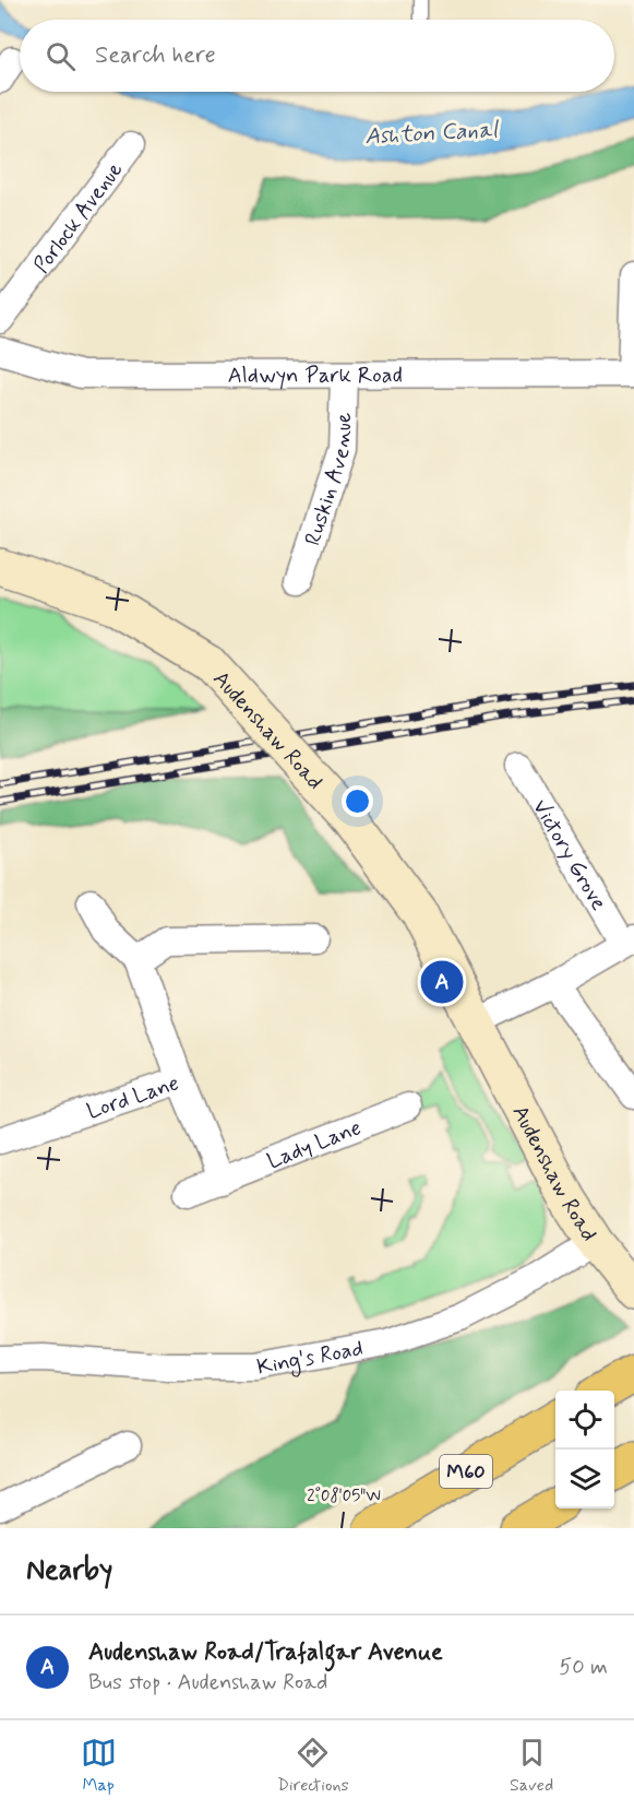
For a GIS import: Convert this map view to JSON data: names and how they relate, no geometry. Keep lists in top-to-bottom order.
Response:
{
  "streets": {
    "highway": ["M60"],
    "main road": ["Audenshaw Road"],
    "street": [
      "Porlock Avenue",
      "Aldwyn Park Road",
      "Ruskin Avenue",
      "Victory Grove",
      "Lord Lane",
      "Lady Lane",
      "King's Road"
    ]
  },
  "crossings": [
    ["Aldwyn Park Road", "Ruskin Avenue"],
    ["Audenshaw Road", "King's Road"]
  ],
  "water": ["Ashton Canal"],
  "page": {
    "search": "Search here",
    "pins": "A",
    "heading": "Nearby",
    "list": [
      {
        "mark": "A",
        "name": "Audenshaw Road/Trafalgar Avenue",
        "note": "Bus stop · Audenshaw Road",
        "value": "50 m"
      }
    ],
    "nav": ["Map", "Directions", "Saved"]
  },
  "coordinates": ["2°08'05\"W"]
}
